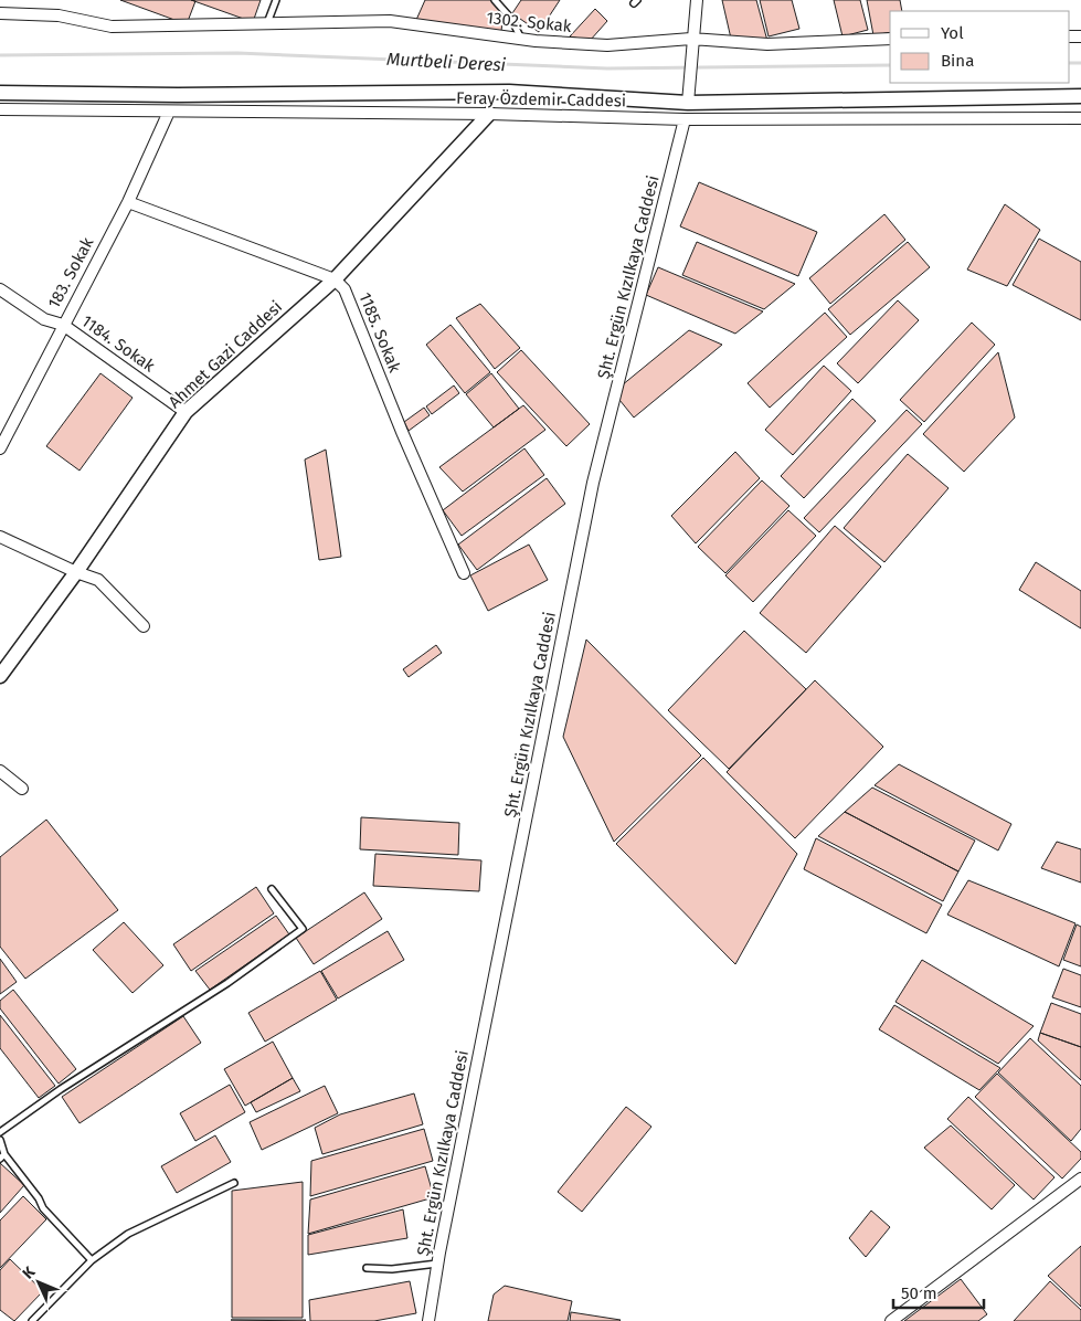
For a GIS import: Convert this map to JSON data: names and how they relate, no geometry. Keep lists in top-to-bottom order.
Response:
{
  "streets": {
    "street": [
      "1302. Sokak",
      "Feray Özdemir Caddesi",
      "183. Sokak",
      "Şht. Ergün Kızılkaya Caddesi",
      "1185. Sokak",
      "1184. Sokak",
      "Ahmet Gazi Caddesi"
    ]
  },
  "crossings": [
    ["Feray Özdemir Caddesi", "183. Sokak"],
    ["Feray Özdemir Caddesi", "Şht. Ergün Kızılkaya Caddesi"],
    ["Feray Özdemir Caddesi", "Ahmet Gazi Caddesi"],
    ["183. Sokak", "1184. Sokak"],
    ["1185. Sokak", "Ahmet Gazi Caddesi"],
    ["1184. Sokak", "Ahmet Gazi Caddesi"]
  ],
  "water": ["Murtbeli Deresi"],
  "legend": ["Yol", "Bina"],
  "scale_bar": "50 m",
  "north": "top left"
}
